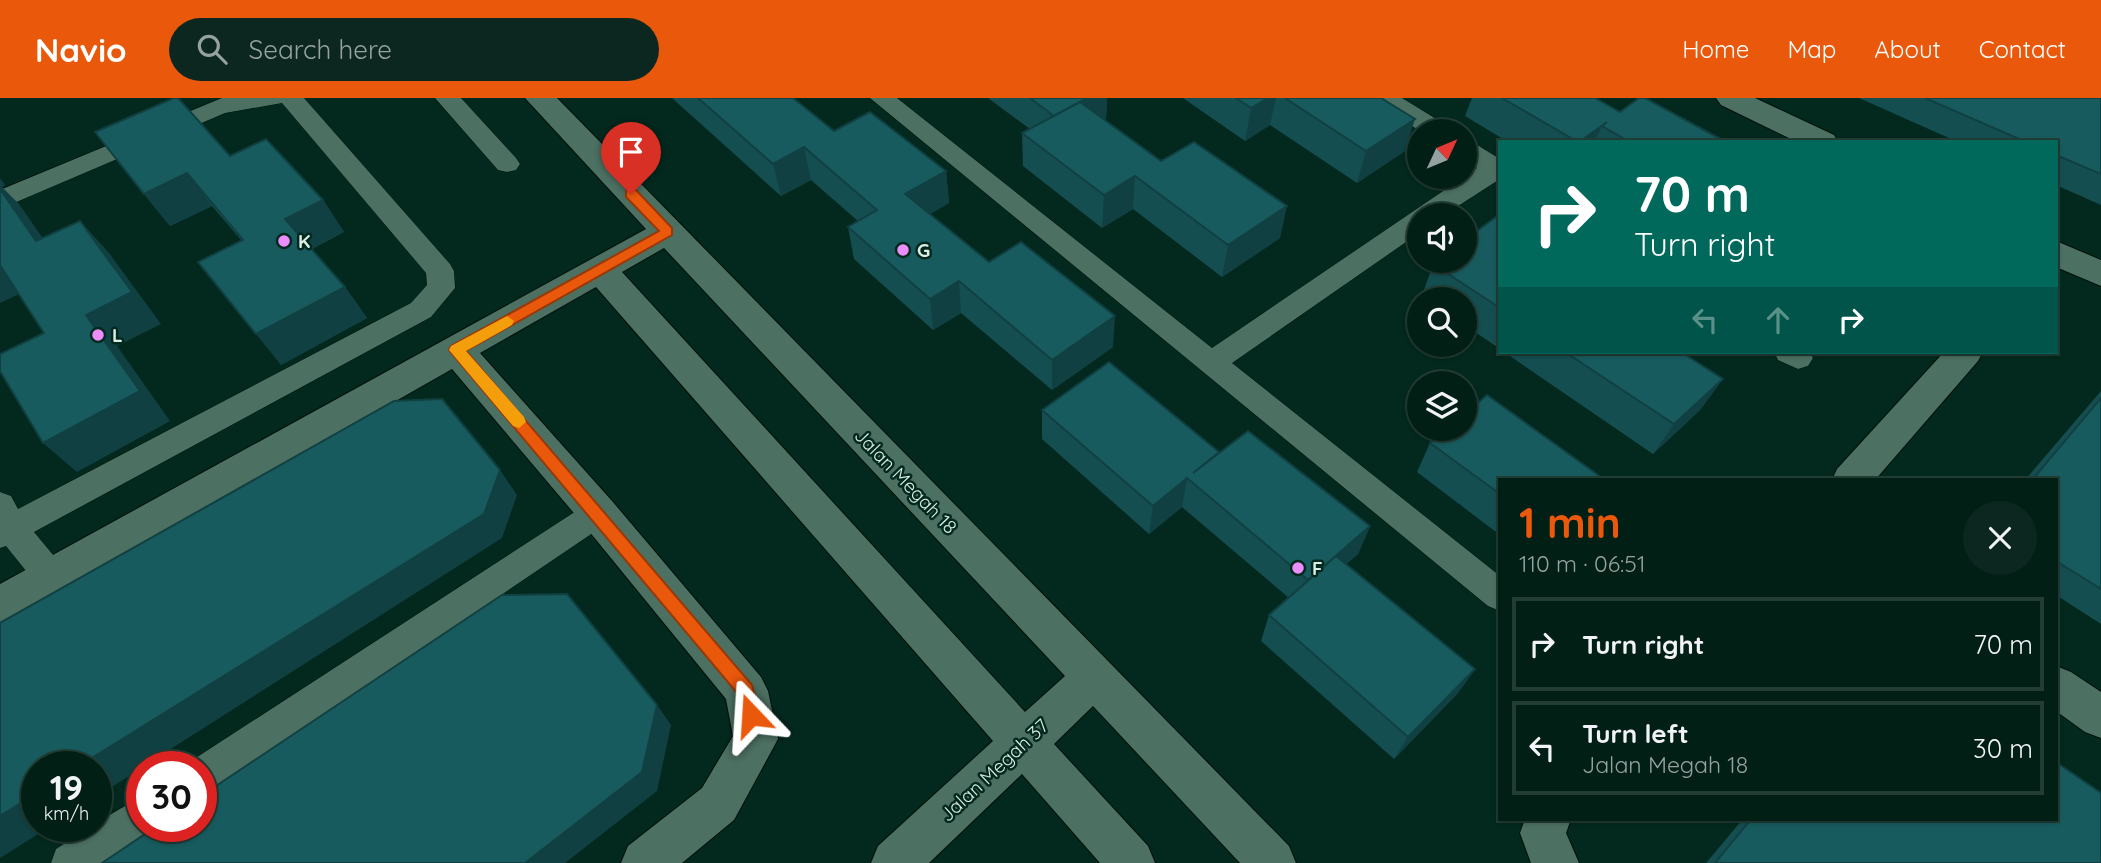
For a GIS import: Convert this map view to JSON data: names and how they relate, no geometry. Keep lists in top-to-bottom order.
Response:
{
  "streets": {
    "street": ["Jalan Megah 18", "Jalan Megah 37"]
  },
  "crossings": [
    ["Jalan Megah 18", "Jalan Megah 37"]
  ],
  "places": [
    "K",
    "G",
    "L",
    "F"
  ],
  "north": "top right",
  "page": {
    "header": "Navio",
    "search": "Search here",
    "nav": [
      "Home",
      "Map",
      "About",
      "Contact"
    ],
    "turn": ["70 m", "Turn right"],
    "heading": ["1 min", "110 m · 06:51"],
    "list": [
      {
        "name": "Turn right",
        "value": "70 m"
      },
      {
        "name": "Turn left",
        "note": "Jalan Megah 18",
        "value": "30 m"
      }
    ],
    "speed": "19 km/h",
    "limit": "30"
  }
}
